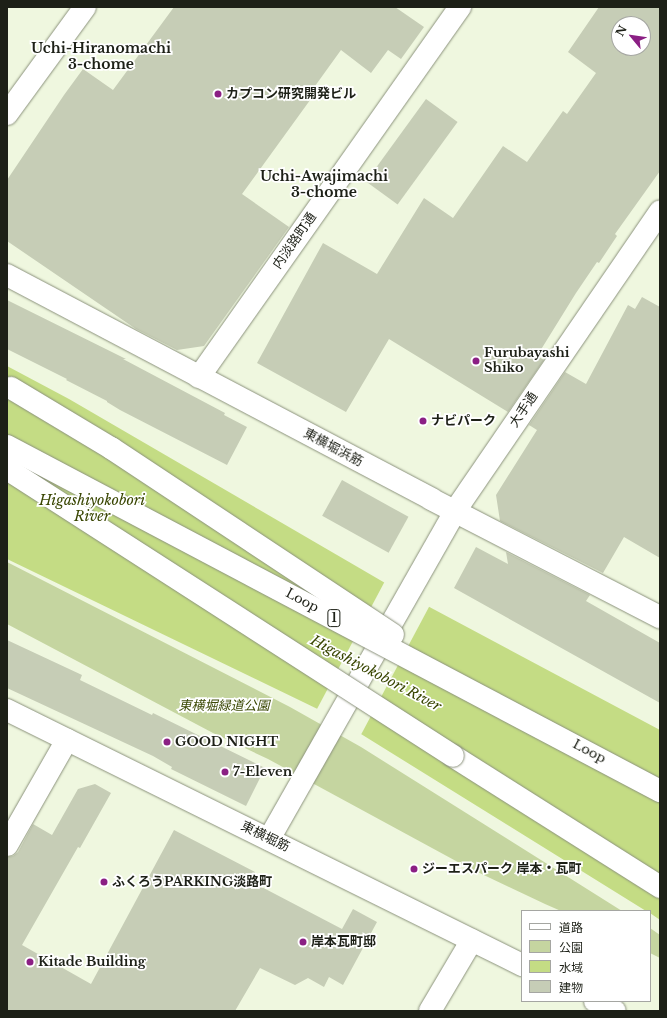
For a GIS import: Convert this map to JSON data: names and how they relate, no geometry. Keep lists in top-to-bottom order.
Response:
{
  "streets": {
    "main road": [
      "内淡路町通",
      "大手通",
      "東横堀浜筋",
      "Loop",
      "1",
      "東横堀筋"
    ]
  },
  "crossings": [
    ["内淡路町通", "東横堀浜筋"],
    ["大手通", "東横堀浜筋"],
    ["大手通", "東横堀筋"]
  ],
  "districts": ["Uchi-Hiranomachi 3-chome", "Uchi-Awajimachi 3-chome"],
  "water": ["Higashiyokobori River"],
  "parks": ["東横堀緑道公園"],
  "places": [
    "カプコン研究開発ビル",
    "Furubayashi Shiko",
    "ナビパーク",
    "GOOD NIGHT",
    "7-Eleven",
    "ジーエスパーク 岸本・瓦町",
    "ふくろうPARKING淡路町",
    "岸本瓦町邸",
    "Kitade Building"
  ],
  "legend": [
    "道路",
    "公園",
    "水域",
    "建物"
  ],
  "north": "top left"
}
